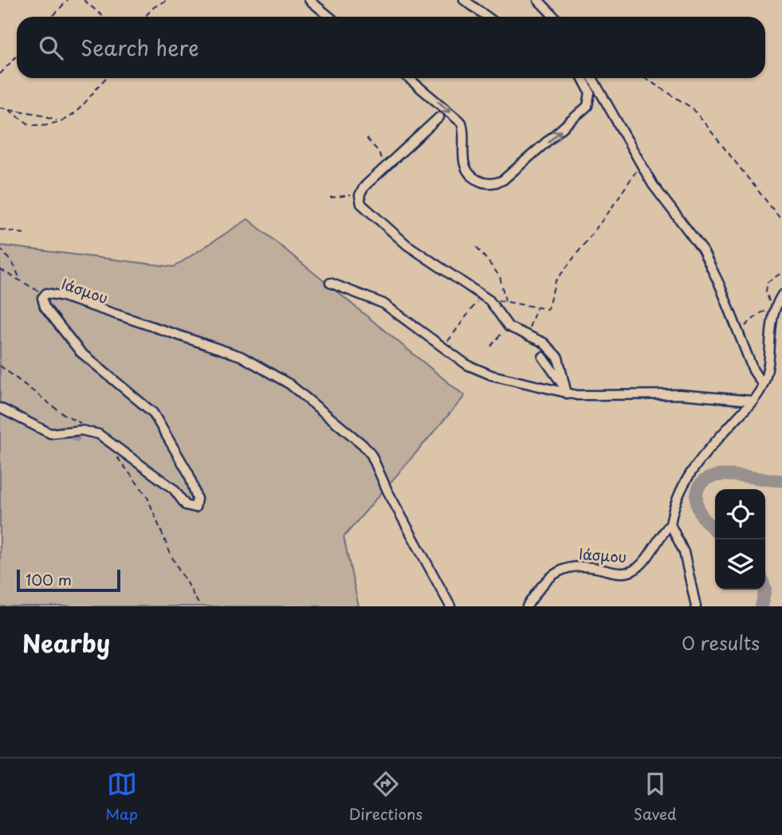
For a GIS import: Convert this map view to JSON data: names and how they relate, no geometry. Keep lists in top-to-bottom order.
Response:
{
  "streets": {
    "street": ["Ιάσμου"]
  },
  "scale_bar": "100 m",
  "page": {
    "search": "Search here",
    "scale": "100 m",
    "heading": ["Nearby", "0 results"],
    "nav": ["Map", "Directions", "Saved"]
  }
}
